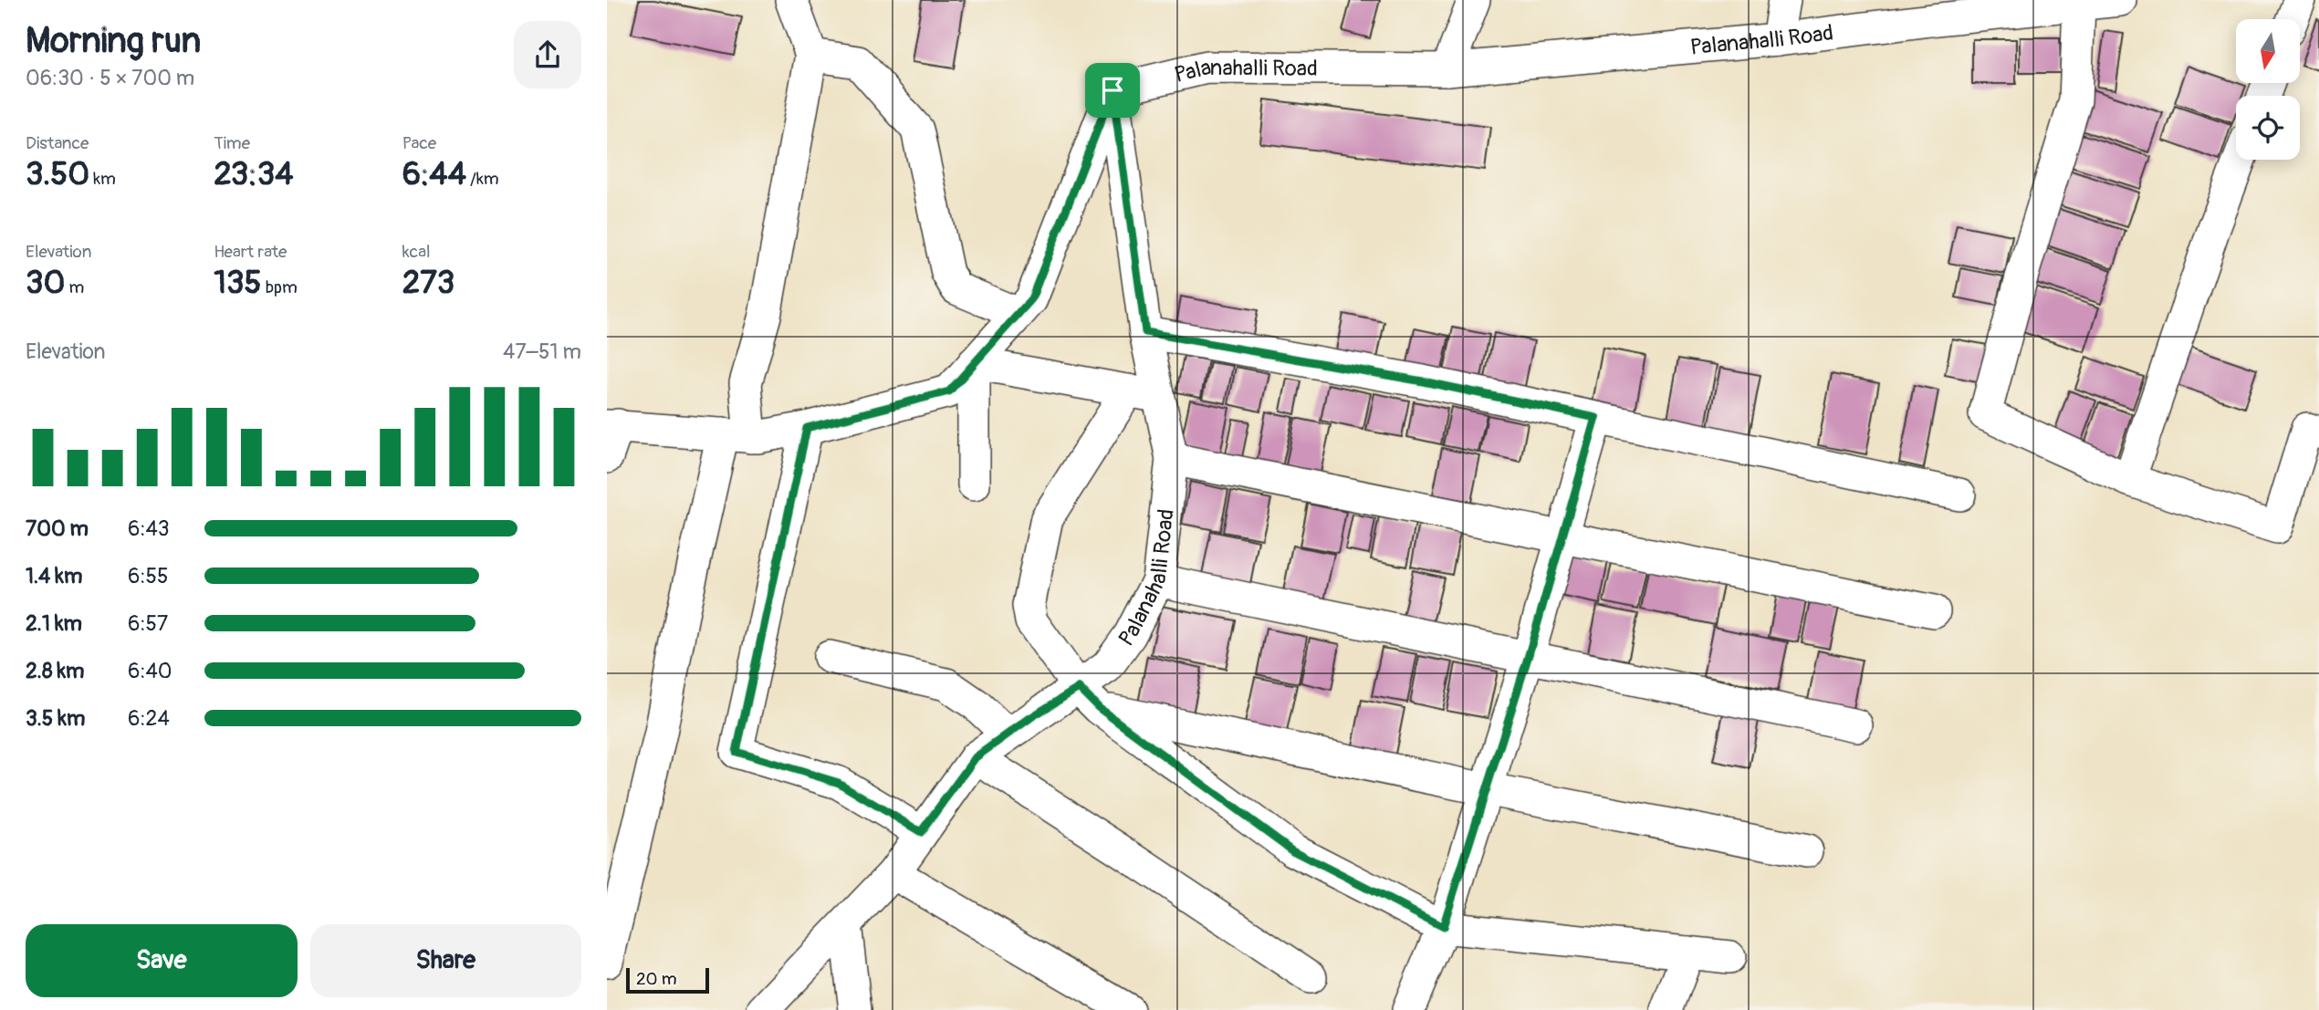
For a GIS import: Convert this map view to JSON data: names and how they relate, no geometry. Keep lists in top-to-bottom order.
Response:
{
  "streets": {
    "street": ["Palanahalli Road"]
  },
  "scale_bar": "20 m",
  "north": "bottom",
  "page": {
    "heading": ["Morning run", "06:30 · 5 × 700 m"],
    "stats": [
      ["Distance", "3.50 km"],
      ["Time", "23:34"],
      ["Pace", "6:44 /km"],
      ["Elevation", "30 m"],
      ["Heart rate", "135 bpm"],
      ["kcal", "273"]
    ],
    "chart": ["Elevation", "47–51 m"],
    "list": [
      {
        "name": "700 m",
        "note": "6:43"
      },
      {
        "name": "1.4 km",
        "note": "6:55"
      },
      {
        "name": "2.1 km",
        "note": "6:57"
      },
      {
        "name": "2.8 km",
        "note": "6:40"
      },
      {
        "name": "3.5 km",
        "note": "6:24"
      }
    ],
    "buttons": ["Save", "Share"],
    "scale": "20 m"
  }
}
